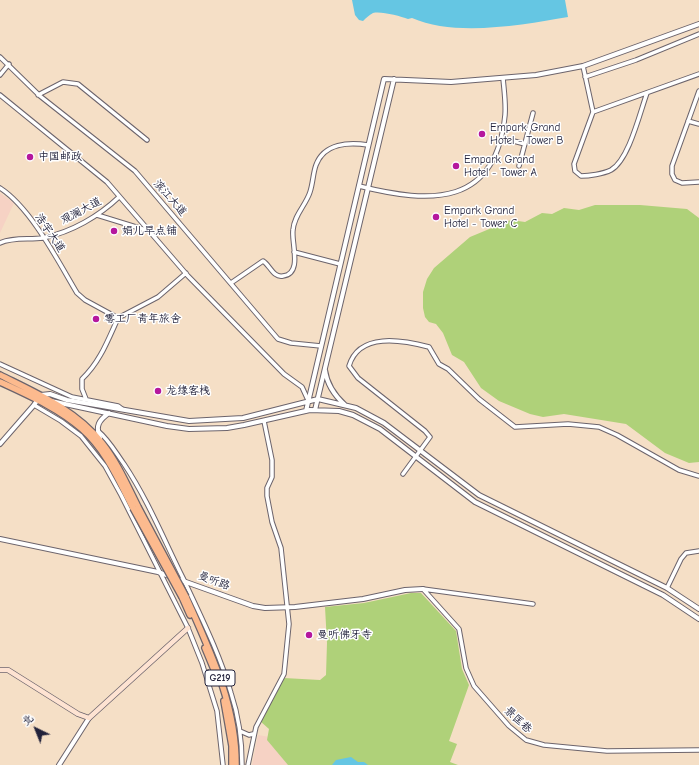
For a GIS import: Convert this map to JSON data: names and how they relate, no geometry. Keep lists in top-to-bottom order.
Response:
{
  "streets": {
    "highway": ["G219"],
    "street": [
      "滨江大道",
      "观澜大道",
      "浩宇大道",
      "曼听路",
      "景匡巷"
    ]
  },
  "crossings": [
    ["观澜大道", "浩宇大道"],
    ["曼听路", "景匡巷"]
  ],
  "places": [
    "Empark Grand Hotel - Tower B",
    "中国邮政",
    "Empark Grand Hotel - Tower A",
    "Empark Grand Hotel - Tower C",
    "娟儿早点铺",
    "零工厂青年旅舍",
    "龙缘客栈",
    "曼听佛牙寺"
  ],
  "north": "top left"
}
